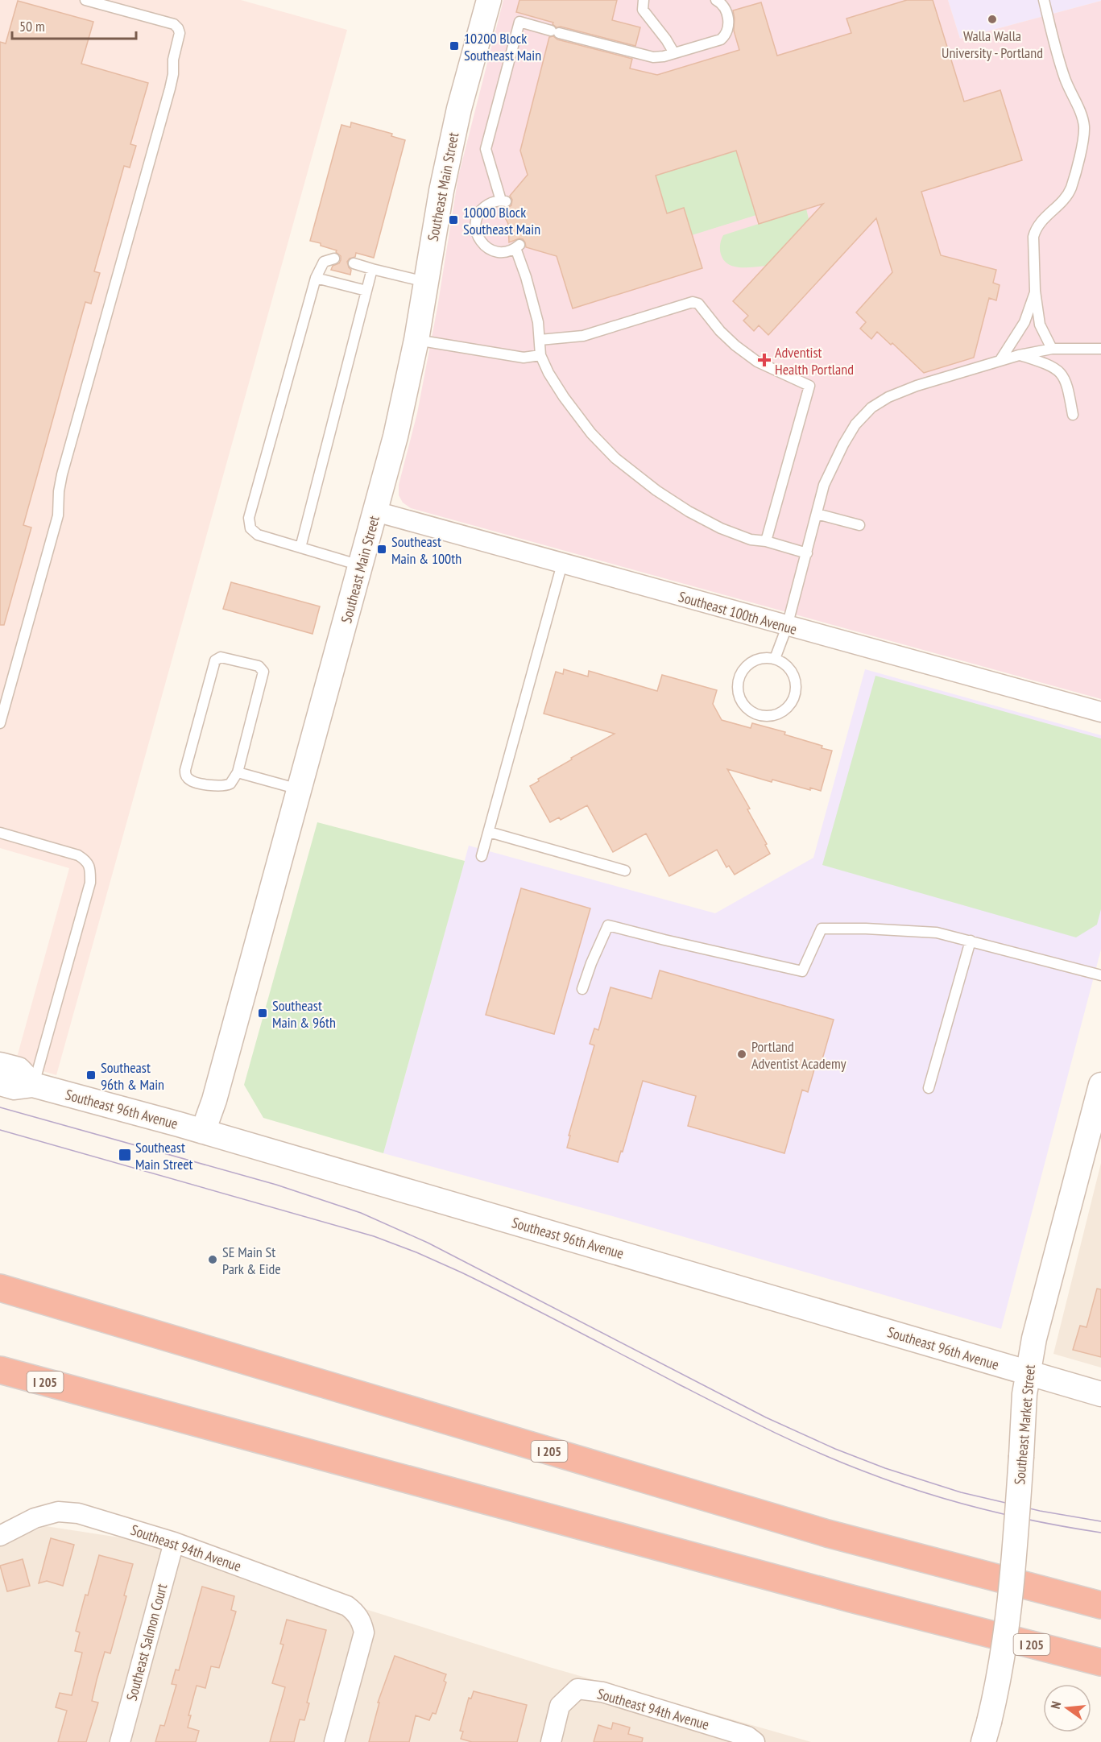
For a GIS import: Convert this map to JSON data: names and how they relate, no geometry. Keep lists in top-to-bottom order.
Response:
{
  "streets": {
    "highway": ["I 205"],
    "street": [
      "Southeast Main Street",
      "Southeast 100th Avenue",
      "Southeast 96th Avenue",
      "Southeast Market Street",
      "Southeast 94th Avenue",
      "Southeast Salmon Court"
    ]
  },
  "crossings": [
    ["Southeast Main Street", "Southeast 100th Avenue"],
    ["Southeast Main Street", "Southeast 96th Avenue"],
    ["Southeast 96th Avenue", "Southeast Market Street"],
    ["Southeast 94th Avenue", "Southeast Salmon Court"]
  ],
  "places": {
    "other": ["Walla Walla University - Portland", "Portland Adventist Academy", "SE Main St Park & Eide"],
    "transit": [
      "10200 Block Southeast Main",
      "10000 Block Southeast Main",
      "Southeast Main & 100th",
      "Southeast Main & 96th",
      "Southeast 96th & Main",
      "Southeast Main Street"
    ],
    "health": ["Adventist Health Portland"]
  },
  "scale_bar": "50 m",
  "north": "left"
}
